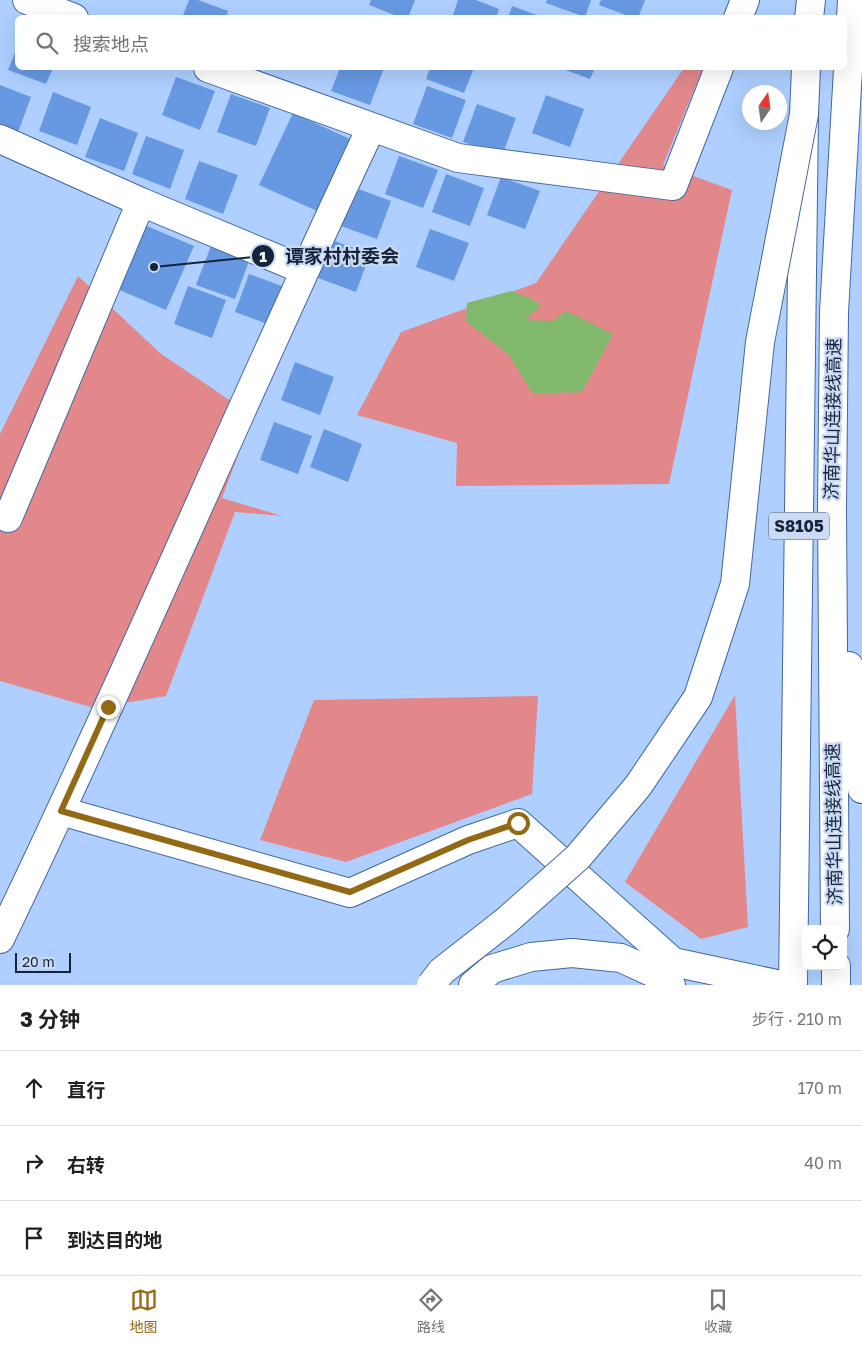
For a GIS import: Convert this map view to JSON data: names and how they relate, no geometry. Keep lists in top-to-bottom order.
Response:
{
  "streets": {
    "main road": ["济南华山连接线高速", "S8105"]
  },
  "places": ["谭家村村委会"],
  "scale_bar": "20 m",
  "north": "top",
  "page": {
    "search": "搜索地点",
    "scale": "20 m",
    "heading": ["3 分钟", "步行 · 210 m"],
    "list": [
      ["直行", "170 m"],
      ["右转", "40 m"],
      "到达目的地"
    ],
    "nav": ["地图", "路线", "收藏"]
  }
}
